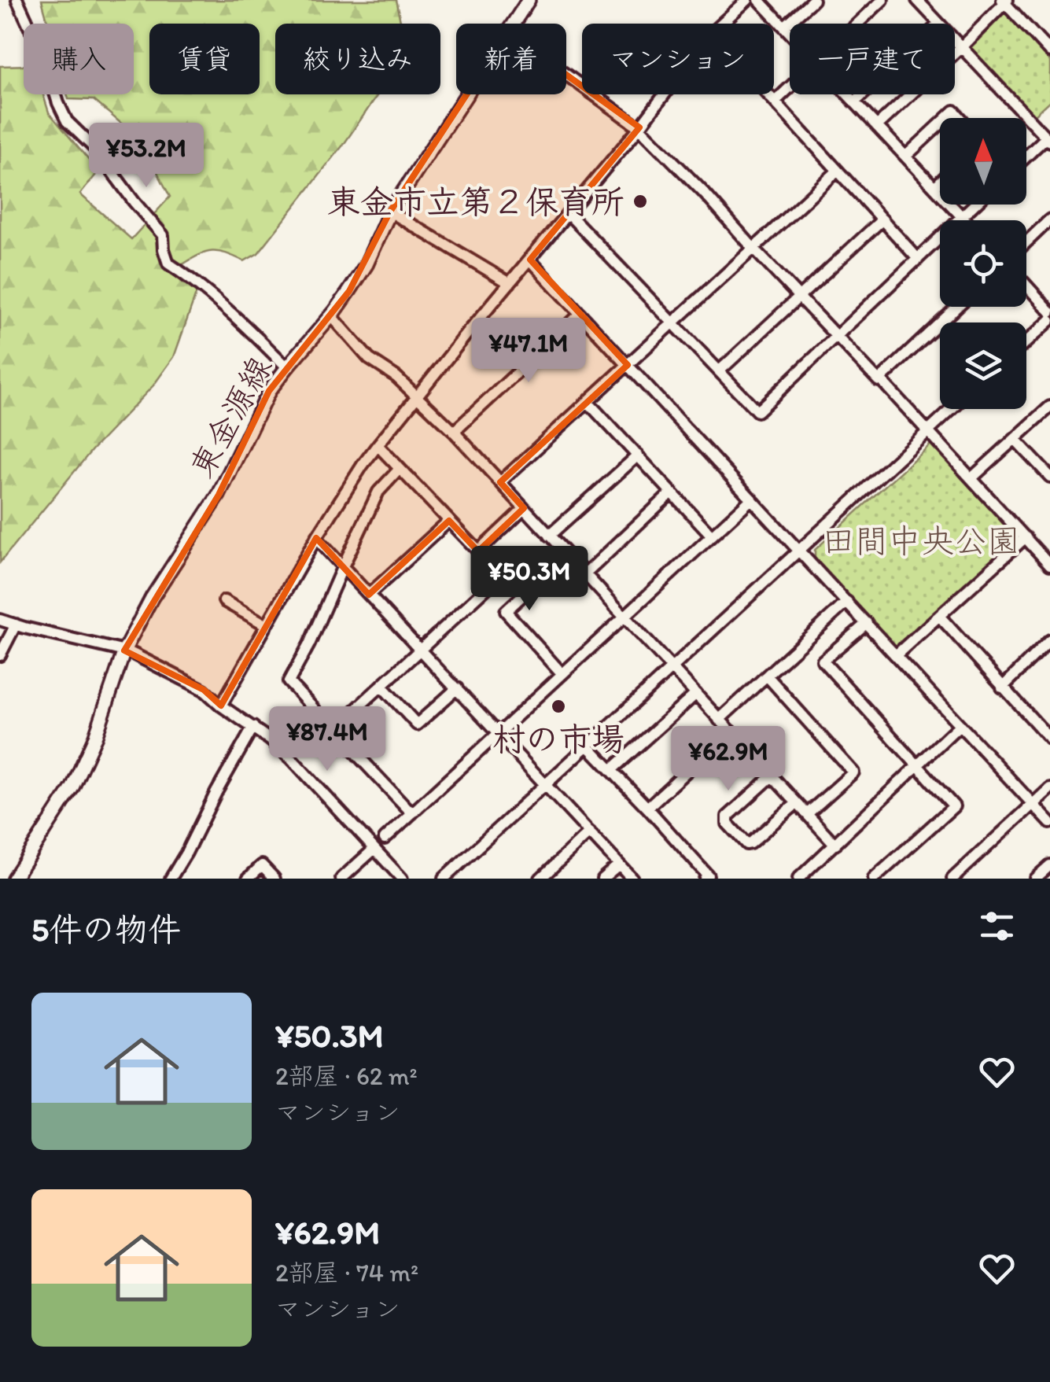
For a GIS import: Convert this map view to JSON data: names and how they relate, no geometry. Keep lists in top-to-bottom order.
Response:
{
  "streets": {
    "main road": ["東金源線"]
  },
  "parks": ["田間中央公園"],
  "places": ["東金市立第２保育所", "村の市場"],
  "north": "top",
  "page": {
    "chip": [
      "購入",
      "賃貸",
      "絞り込み",
      "新着",
      "マンション",
      "一戸建て"
    ],
    "price": [
      "¥53.2M",
      "¥47.1M",
      "¥50.3M",
      "¥87.4M",
      "¥62.9M"
    ],
    "heading": "5件の物件",
    "list": [
      {
        "name": "¥50.3M",
        "note": "2部屋 · 62 m² · マンション"
      },
      {
        "name": "¥62.9M",
        "note": "2部屋 · 74 m² · マンション"
      }
    ]
  }
}
